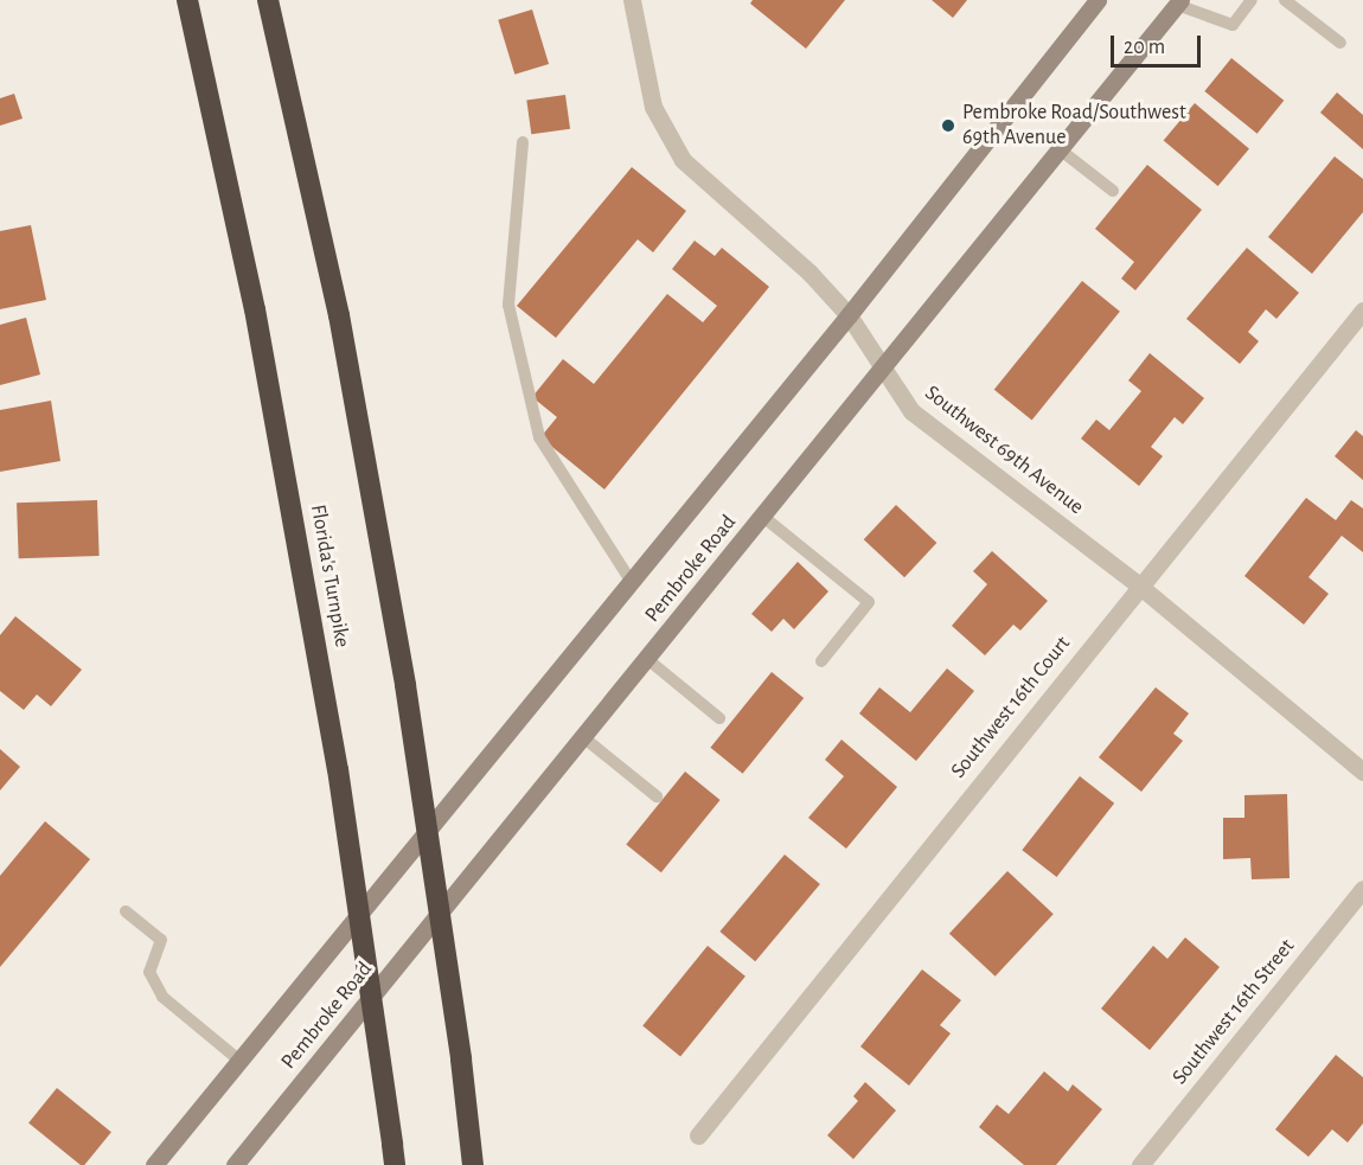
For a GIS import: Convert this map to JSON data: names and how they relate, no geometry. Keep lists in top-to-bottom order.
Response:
{
  "streets": {
    "highway": ["Florida's Turnpike"],
    "main road": ["Pembroke Road"],
    "street": ["Southwest 69th Avenue", "Southwest 16th Court", "Southwest 16th Street"]
  },
  "crossings": [
    ["Southwest 69th Avenue", "Pembroke Road"],
    ["Southwest 69th Avenue", "Southwest 16th Court"]
  ],
  "places": ["Pembroke Road/Southwest 69th Avenue"],
  "scale_bar": "20 m"
}
